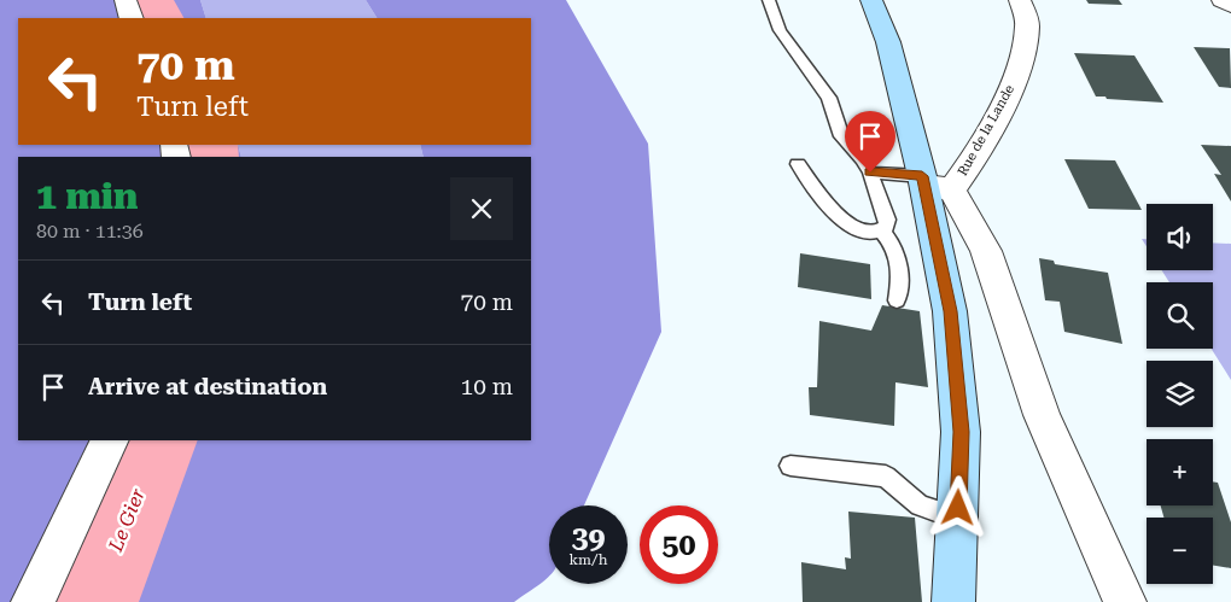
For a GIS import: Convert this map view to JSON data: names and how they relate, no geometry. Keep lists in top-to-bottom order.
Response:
{
  "streets": {
    "street": ["Rue de la Lande"]
  },
  "water": ["Le Gier"],
  "page": {
    "turn": ["70 m", "Turn left"],
    "heading": ["1 min", "80 m · 11:36"],
    "map_buttons": ["+", "−"],
    "list": [
      {
        "name": "Turn left",
        "value": "70 m"
      },
      {
        "name": "Arrive at destination",
        "value": "10 m"
      }
    ],
    "speed": "39 km/h",
    "limit": "50"
  }
}
